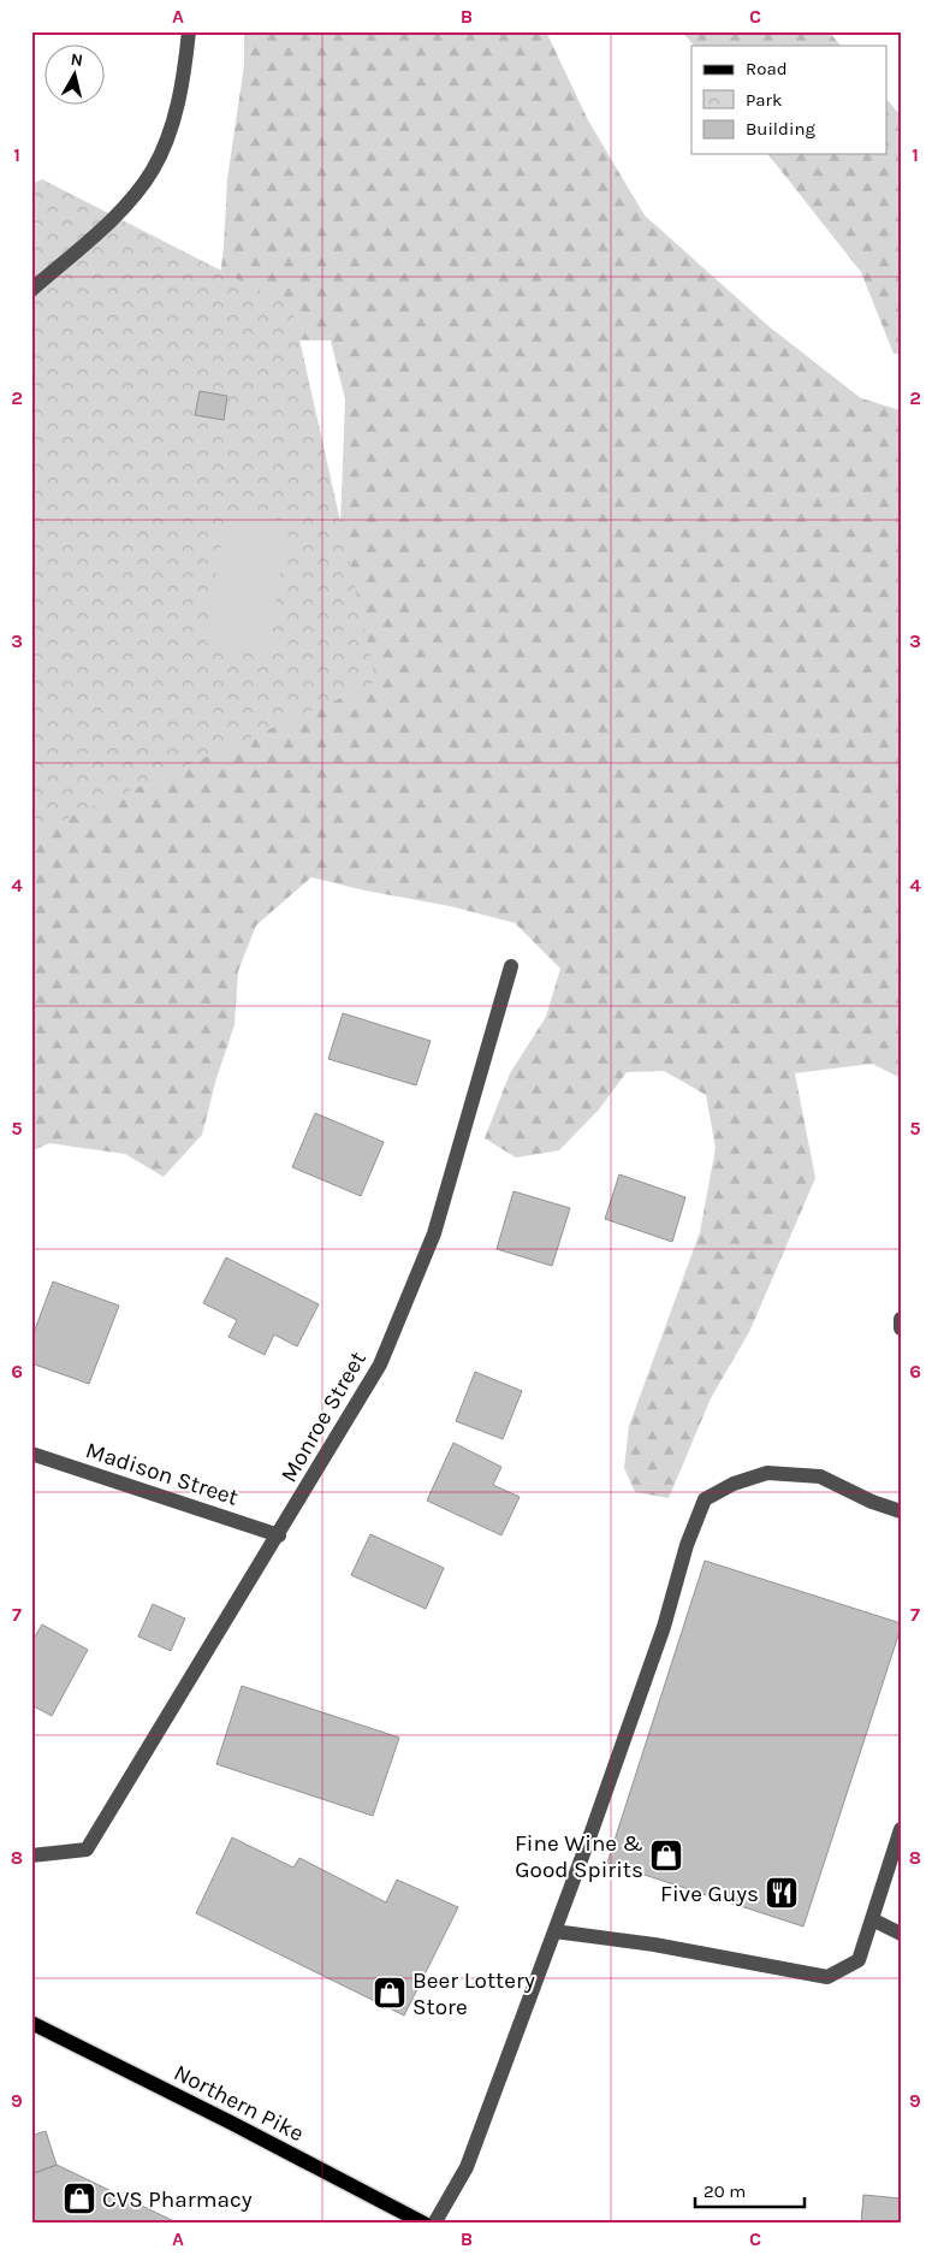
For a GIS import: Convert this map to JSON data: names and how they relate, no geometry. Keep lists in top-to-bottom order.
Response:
{
  "streets": {
    "main road": ["Northern Pike"],
    "street": ["Monroe Street", "Madison Street"]
  },
  "crossings": [
    ["Monroe Street", "Madison Street"]
  ],
  "places": {
    "shop": ["Fine Wine & Good Spirits", "Beer Lottery Store", "CVS Pharmacy"],
    "restaurant": ["Five Guys"]
  },
  "legend": ["Road", "Park", "Building"],
  "scale_bar": "20 m",
  "north": "top",
  "grid": {
    "columns": ["A", "B", "C"],
    "rows": [
      "1",
      "2",
      "3",
      "4",
      "5",
      "6",
      "7",
      "8",
      "9"
    ]
  }
}
